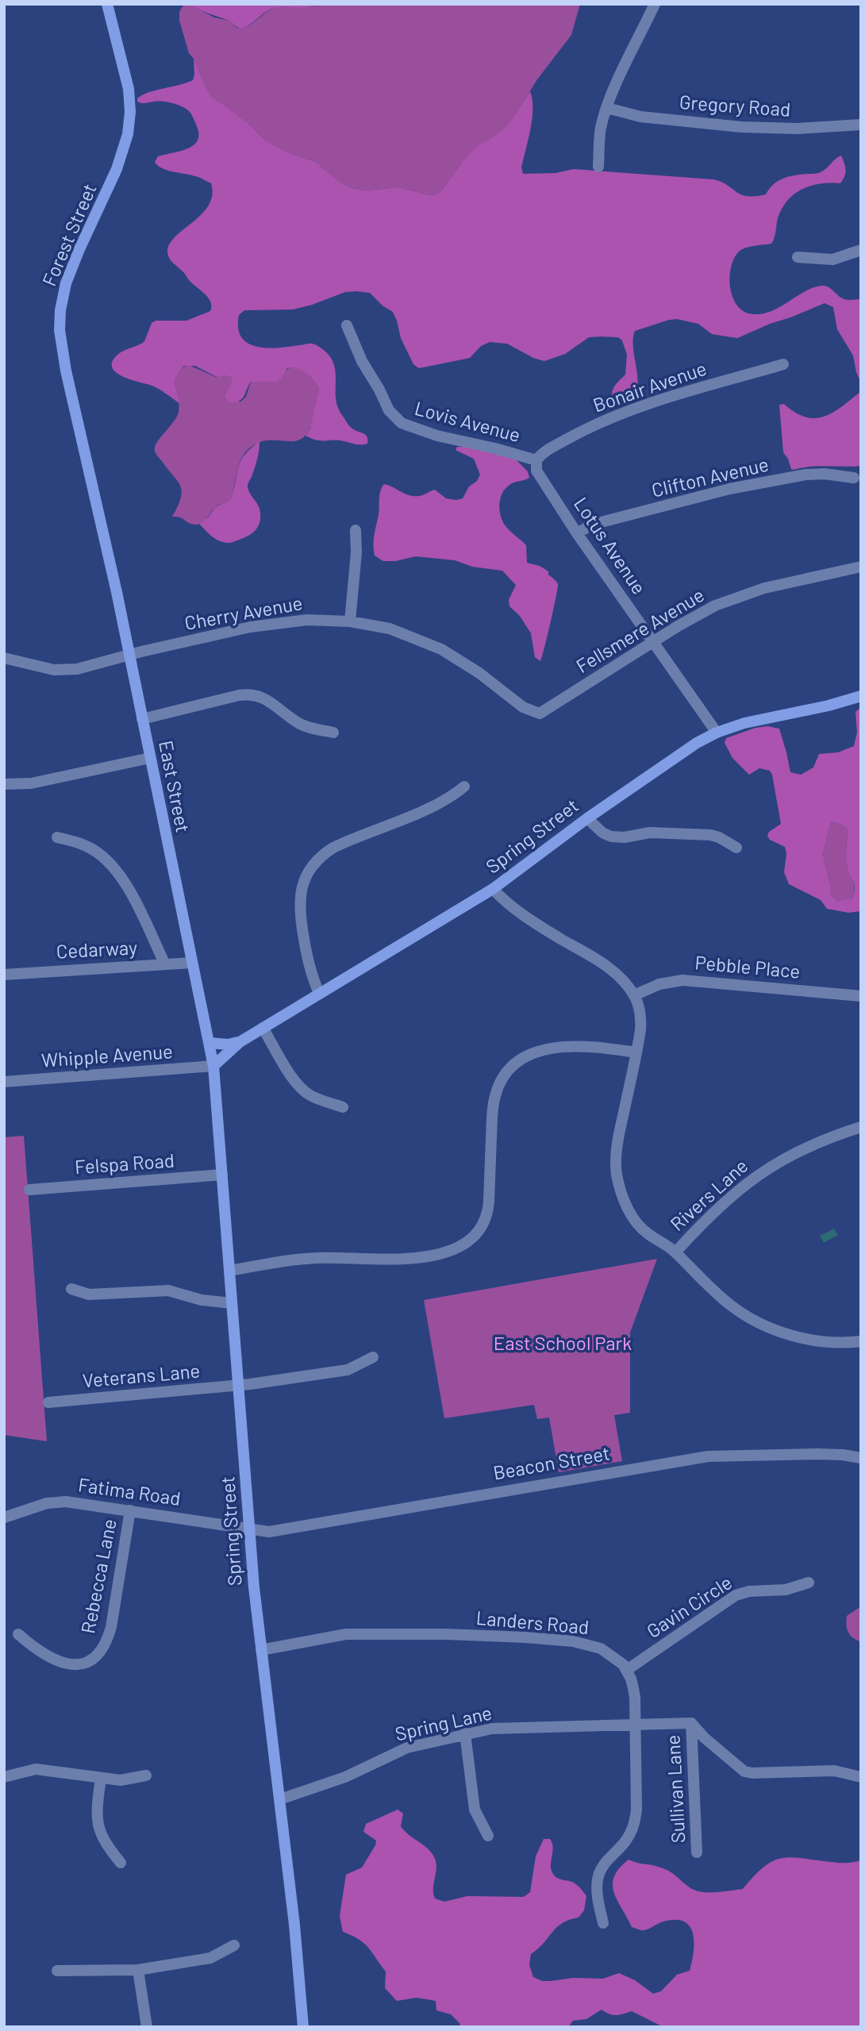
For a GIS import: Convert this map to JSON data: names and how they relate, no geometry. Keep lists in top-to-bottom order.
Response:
{
  "streets": {
    "main road": ["Forest Street", "East Street", "Spring Street"],
    "street": [
      "Gregory Road",
      "Bonair Avenue",
      "Lovis Avenue",
      "Clifton Avenue",
      "Lotus Avenue",
      "Cherry Avenue",
      "Fellsmere Avenue",
      "Cedarway",
      "Pebble Place",
      "Whipple Avenue",
      "Felspa Road",
      "Rivers Lane",
      "Veterans Lane",
      "Beacon Street",
      "Fatima Road",
      "Rebecca Lane",
      "Gavin Circle",
      "Landers Road",
      "Spring Lane",
      "Sullivan Lane"
    ]
  },
  "crossings": [
    ["Forest Street", "East Street"],
    ["Bonair Avenue", "Lovis Avenue"],
    ["Bonair Avenue", "Lotus Avenue"],
    ["Lovis Avenue", "Lotus Avenue"],
    ["Clifton Avenue", "Lotus Avenue"],
    ["Lotus Avenue", "Fellsmere Avenue"],
    ["Lotus Avenue", "Spring Street"],
    ["Cherry Avenue", "Fellsmere Avenue"],
    ["Cherry Avenue", "East Street"],
    ["East Street", "Spring Street"],
    ["East Street", "Cedarway"],
    ["East Street", "Whipple Avenue"],
    ["Spring Street", "Whipple Avenue"],
    ["Spring Street", "Felspa Road"],
    ["Spring Street", "Veterans Lane"],
    ["Spring Street", "Beacon Street"],
    ["Spring Street", "Fatima Road"],
    ["Spring Street", "Landers Road"],
    ["Spring Street", "Spring Lane"],
    ["Beacon Street", "Fatima Road"],
    ["Fatima Road", "Rebecca Lane"],
    ["Gavin Circle", "Landers Road"],
    ["Spring Lane", "Sullivan Lane"]
  ],
  "parks": ["East School Park"]
}
